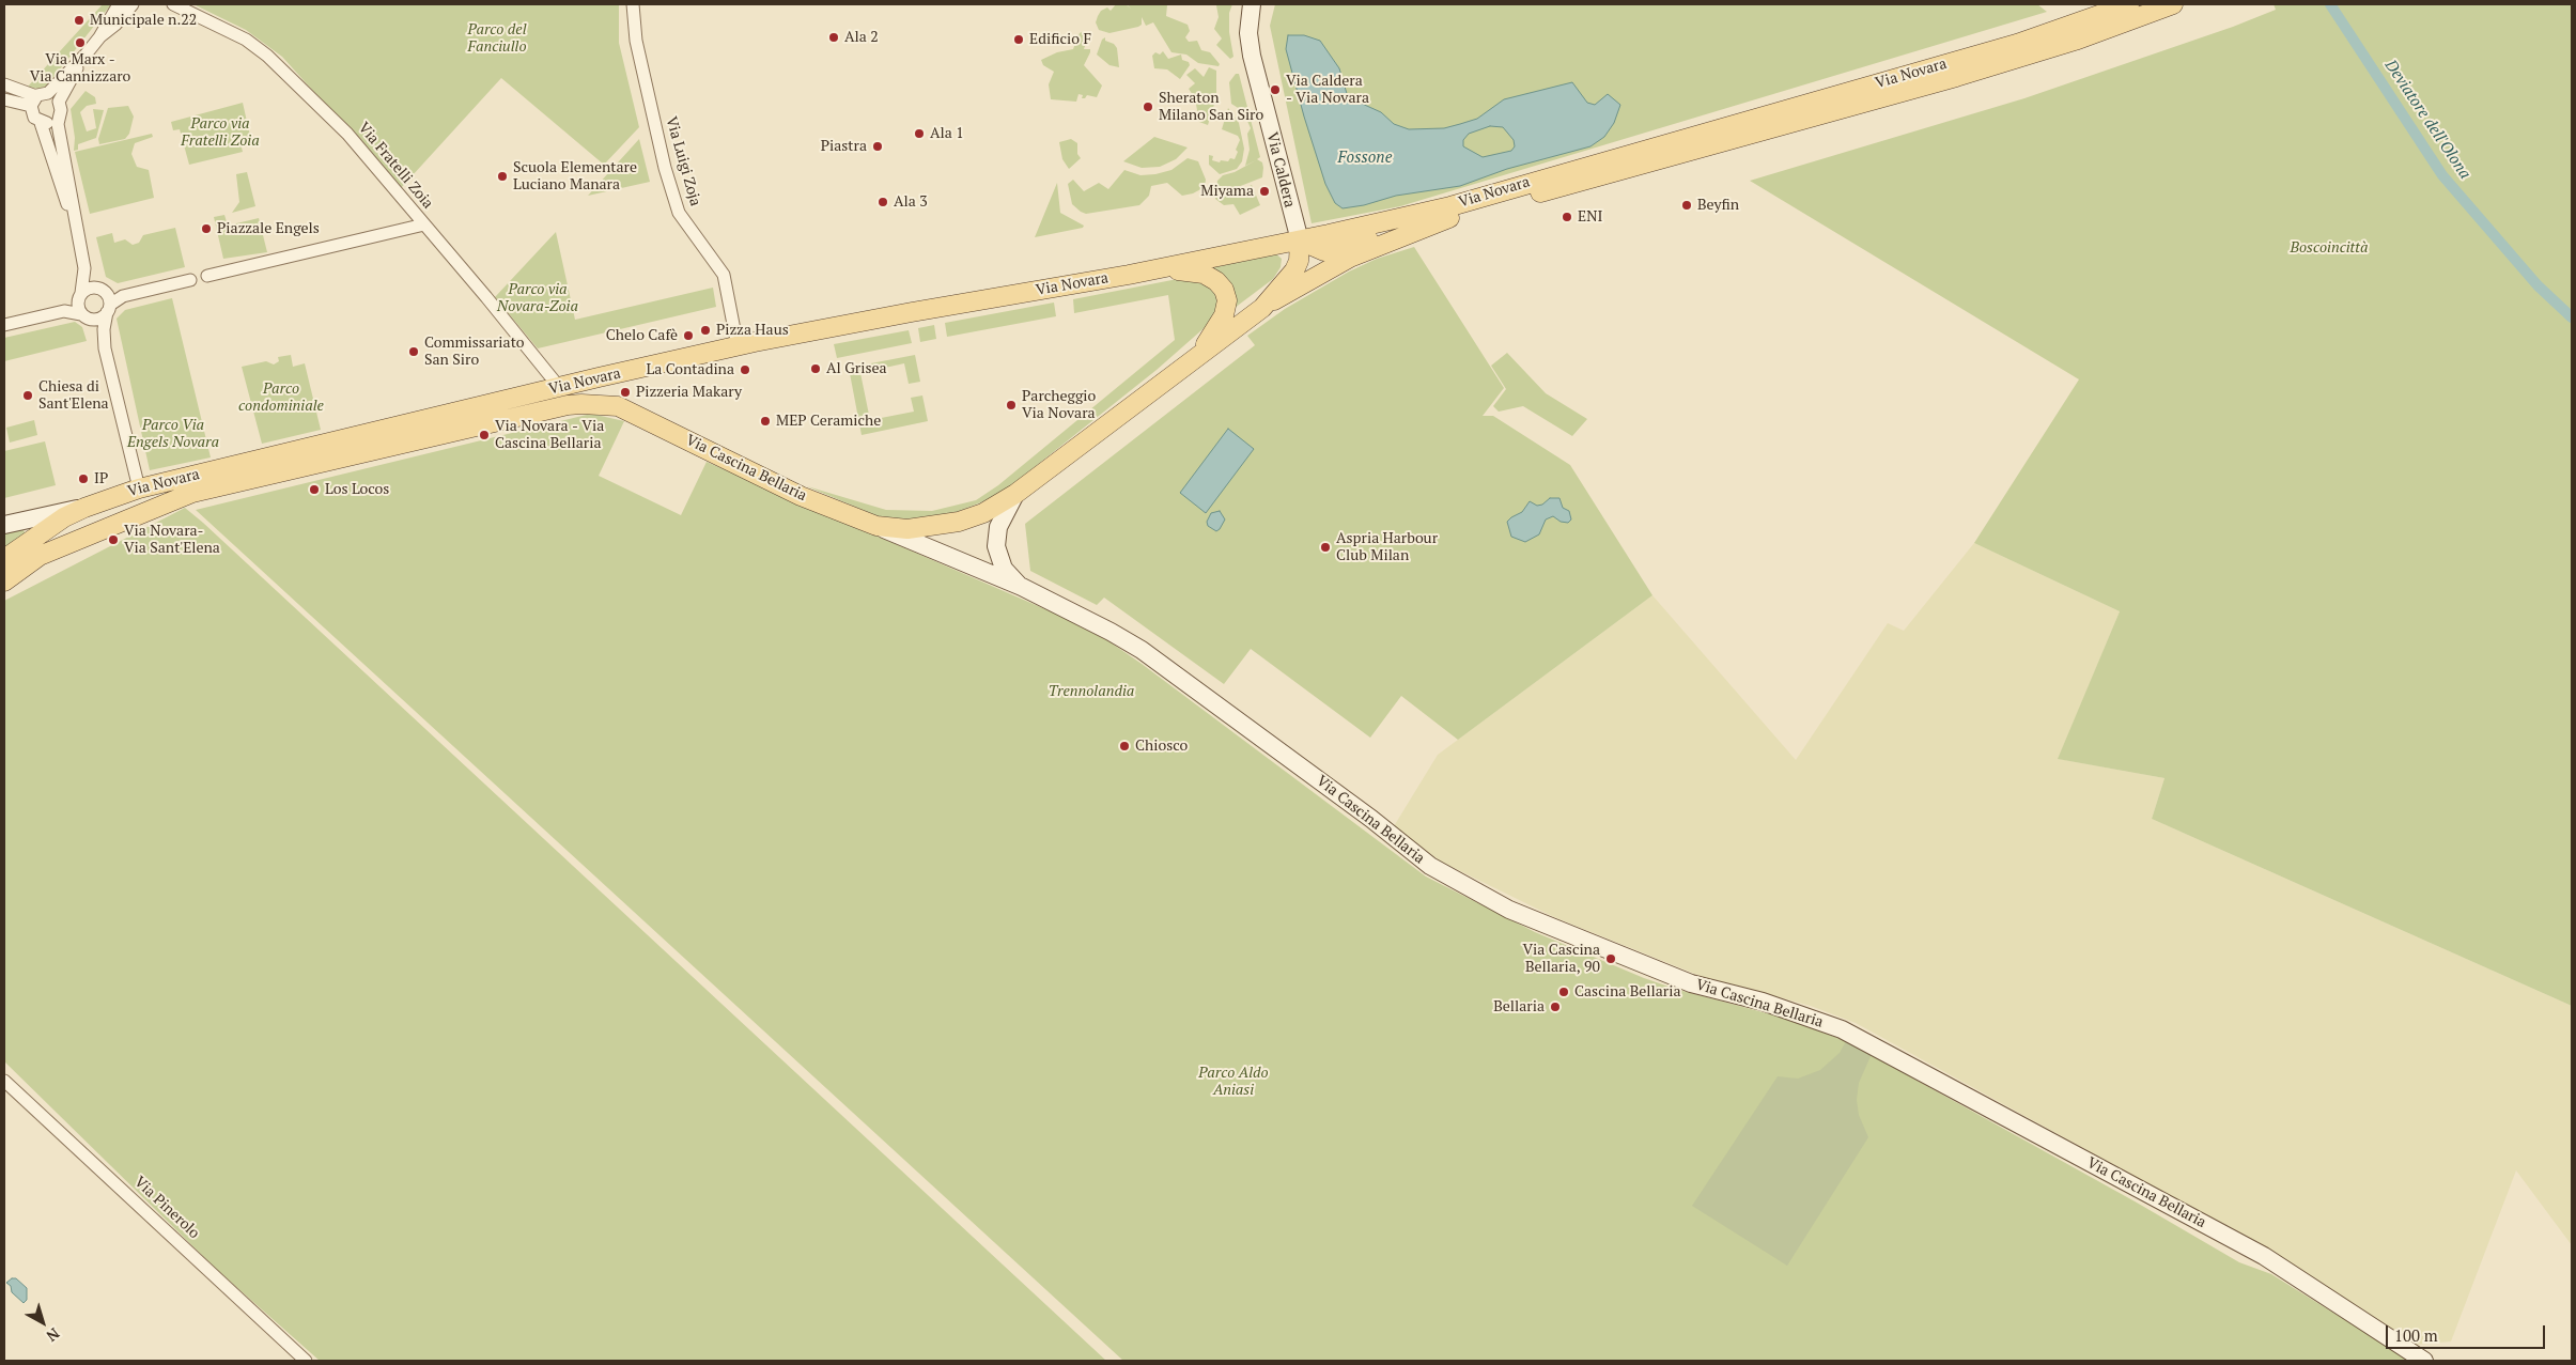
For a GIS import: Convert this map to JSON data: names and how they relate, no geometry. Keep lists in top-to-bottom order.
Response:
{
  "streets": {
    "main road": ["Via Novara", "Via Cascina Bellaria"],
    "street": [
      "Via Luigi Zoja",
      "Via Fratelli Zoia",
      "Via Caldera",
      "Via Pinerolo"
    ]
  },
  "crossings": [
    ["Via Novara", "Via Luigi Zoja"],
    ["Via Novara", "Via Fratelli Zoia"],
    ["Via Novara", "Via Caldera"],
    ["Via Novara", "Via Cascina Bellaria"]
  ],
  "water": ["Deviatore dell'Olona", "Fossone"],
  "parks": [
    "Parco del Fanciullo",
    "Parco via Fratelli Zoia",
    "Boscoincittà",
    "Parco via Novara-Zoia",
    "Parco condominiale",
    "Parco Via Engels Novara",
    "Trennolandia",
    "Parco Aldo Aniasi"
  ],
  "places": [
    "Municipale n.22",
    "Ala 2",
    "Edificio F",
    "Via Marx - Via Cannizzaro",
    "Via Caldera - Via Novara",
    "Sheraton Milano San Siro",
    "Ala 1",
    "Piastra",
    "Scuola Elementare Luciano Manara",
    "Miyama",
    "Ala 3",
    "Beyfin",
    "ENI",
    "Piazzale Engels",
    "Pizza Haus",
    "Chelo Cafè",
    "Commissariato San Siro",
    "Al Grisea",
    "La Contadina",
    "Pizzeria Makary",
    "Chiesa di Sant'Elena",
    "Parcheggio Via Novara",
    "MEP Ceramiche",
    "Via Novara - Via Cascina Bellaria",
    "IP",
    "Los Locos",
    "Via Novara- Via Sant'Elena",
    "Aspria Harbour Club Milan",
    "Chiosco",
    "Via Cascina Bellaria, 90",
    "Cascina Bellaria",
    "Bellaria"
  ],
  "scale_bar": "100 m",
  "north": "bottom right"
}
